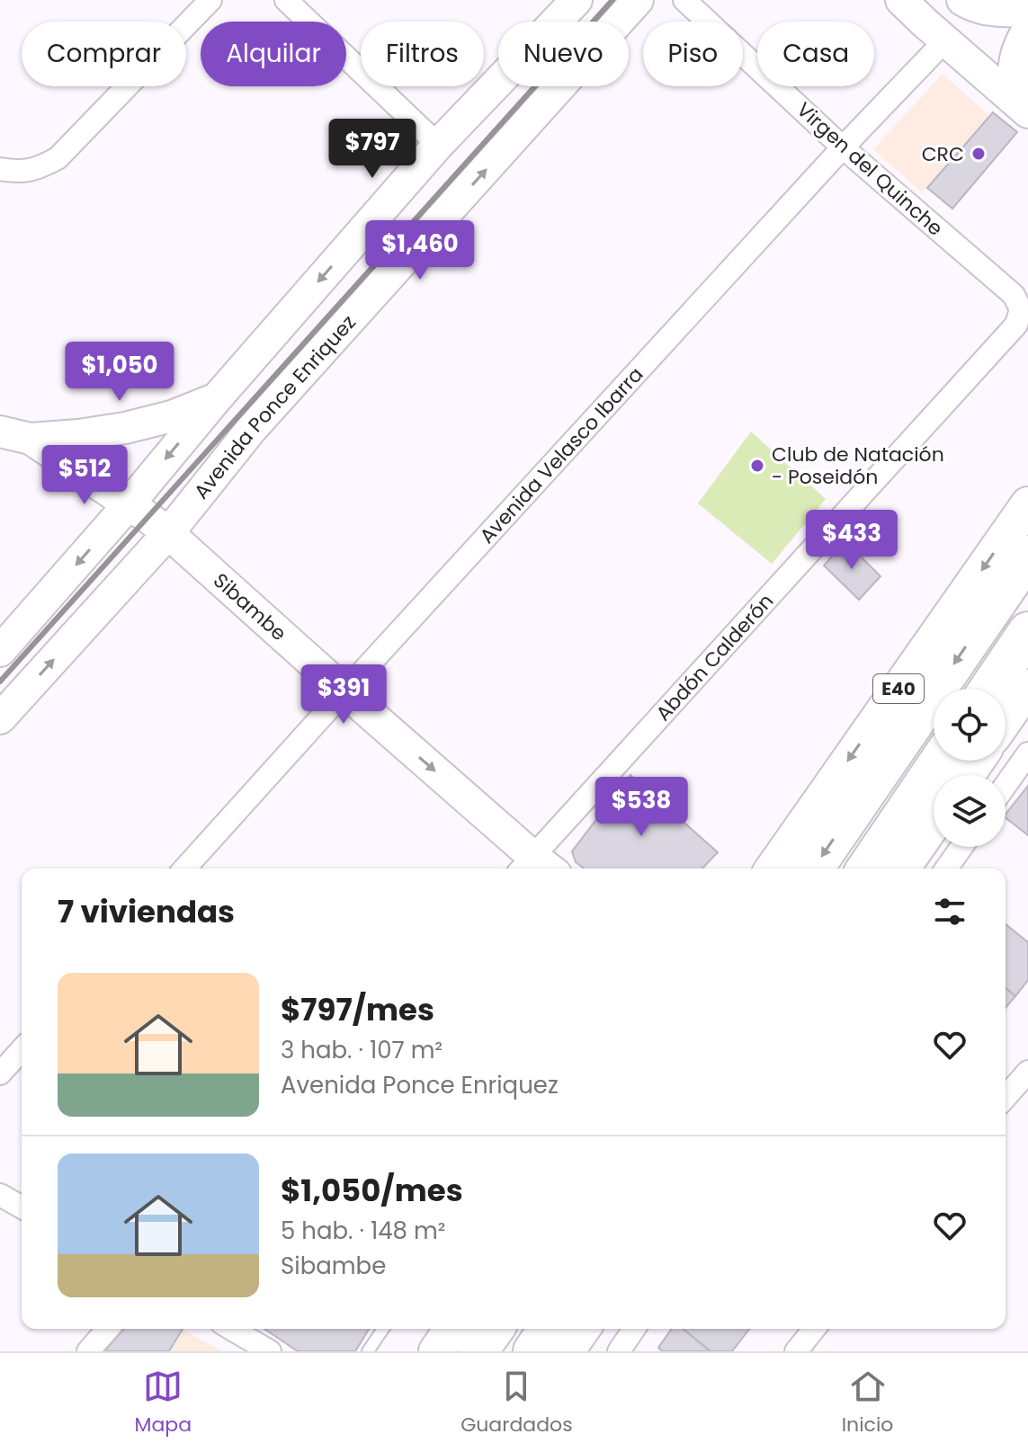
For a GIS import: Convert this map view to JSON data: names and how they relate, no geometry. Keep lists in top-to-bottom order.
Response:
{
  "streets": {
    "highway": ["E40"],
    "street": [
      "Virgen del Quinche",
      "Avenida Ponce Enriquez",
      "Avenida Velasco Ibarra",
      "Sibambe",
      "Abdón Calderón"
    ]
  },
  "crossings": [
    ["Virgen del Quinche", "Avenida Velasco Ibarra"],
    ["Virgen del Quinche", "Abdón Calderón"],
    ["Avenida Ponce Enriquez", "Sibambe"],
    ["Avenida Velasco Ibarra", "Sibambe"],
    ["Sibambe", "Abdón Calderón"]
  ],
  "places": ["CRC", "Club de Natación - Poseidón"],
  "page": {
    "chip": [
      "Comprar",
      "Alquilar",
      "Filtros",
      "Nuevo",
      "Piso",
      "Casa"
    ],
    "price": [
      "$797",
      "$1,460",
      "$1,050",
      "$512",
      "$433",
      "$391",
      "$538"
    ],
    "heading": "7 viviendas",
    "list": [
      {
        "name": "$797/mes",
        "note": "3 hab. · 107 m² · Avenida Ponce Enriquez"
      },
      {
        "name": "$1,050/mes",
        "note": "5 hab. · 148 m² · Sibambe"
      }
    ],
    "tabs": ["Mapa", "Guardados", "Inicio"]
  }
}
